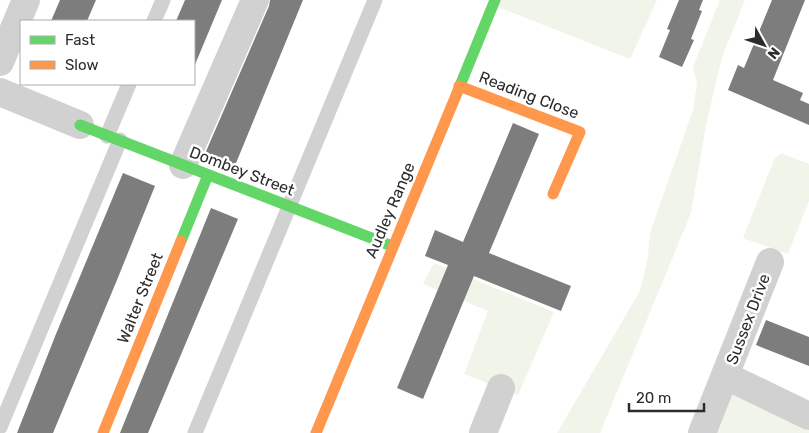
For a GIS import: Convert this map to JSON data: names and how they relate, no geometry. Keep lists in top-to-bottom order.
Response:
{
  "streets": {
    "street": [
      "Reading Close",
      "Dombey Street",
      "Audley Range",
      "Walter Street",
      "Sussex Drive"
    ]
  },
  "crossings": [
    ["Reading Close", "Audley Range"],
    ["Dombey Street", "Audley Range"],
    ["Dombey Street", "Walter Street"]
  ],
  "legend": ["Fast", "Slow"],
  "scale_bar": "20 m",
  "north": "bottom right"
}
